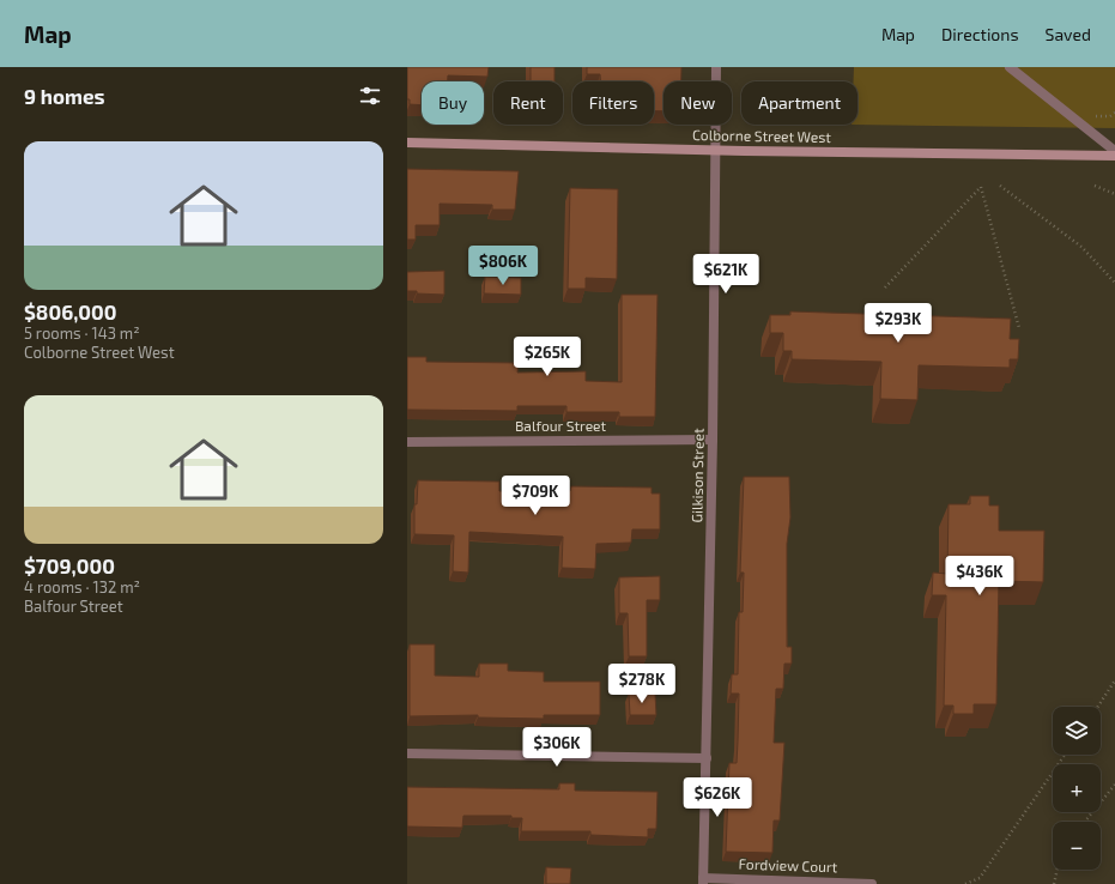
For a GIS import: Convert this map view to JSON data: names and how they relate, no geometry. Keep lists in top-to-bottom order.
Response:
{
  "streets": {
    "main road": ["Colborne Street West"],
    "street": ["Balfour Street", "Gilkison Street", "Fordview Court"]
  },
  "crossings": [
    ["Colborne Street West", "Gilkison Street"],
    ["Balfour Street", "Gilkison Street"],
    ["Gilkison Street", "Fordview Court"]
  ],
  "page": {
    "header": "Map",
    "nav": ["Map", "Directions", "Saved"],
    "heading": "9 homes",
    "chip": [
      "Buy",
      "Rent",
      "Filters",
      "New",
      "Apartment"
    ],
    "list": [
      {
        "name": "$806,000",
        "note": "5 rooms · 143 m² · Colborne Street West"
      },
      {
        "name": "$709,000",
        "note": "4 rooms · 132 m² · Balfour Street"
      }
    ],
    "price": [
      "$806K",
      "$621K",
      "$293K",
      "$265K",
      "$709K",
      "$436K",
      "$278K",
      "$306K",
      "$626K"
    ],
    "map_buttons": ["+", "−"]
  }
}
